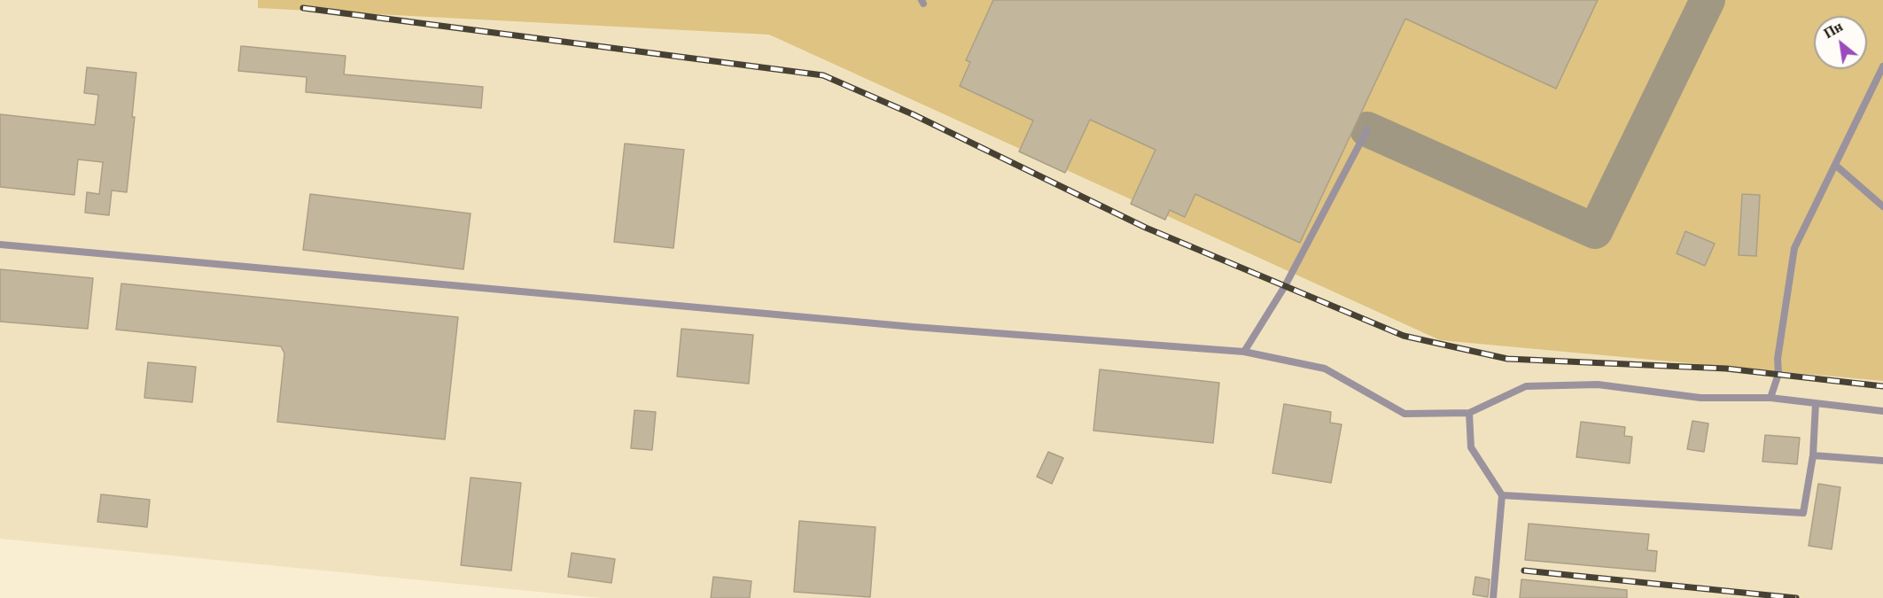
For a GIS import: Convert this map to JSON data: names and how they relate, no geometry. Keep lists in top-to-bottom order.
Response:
{
  "north": "top left"
}
